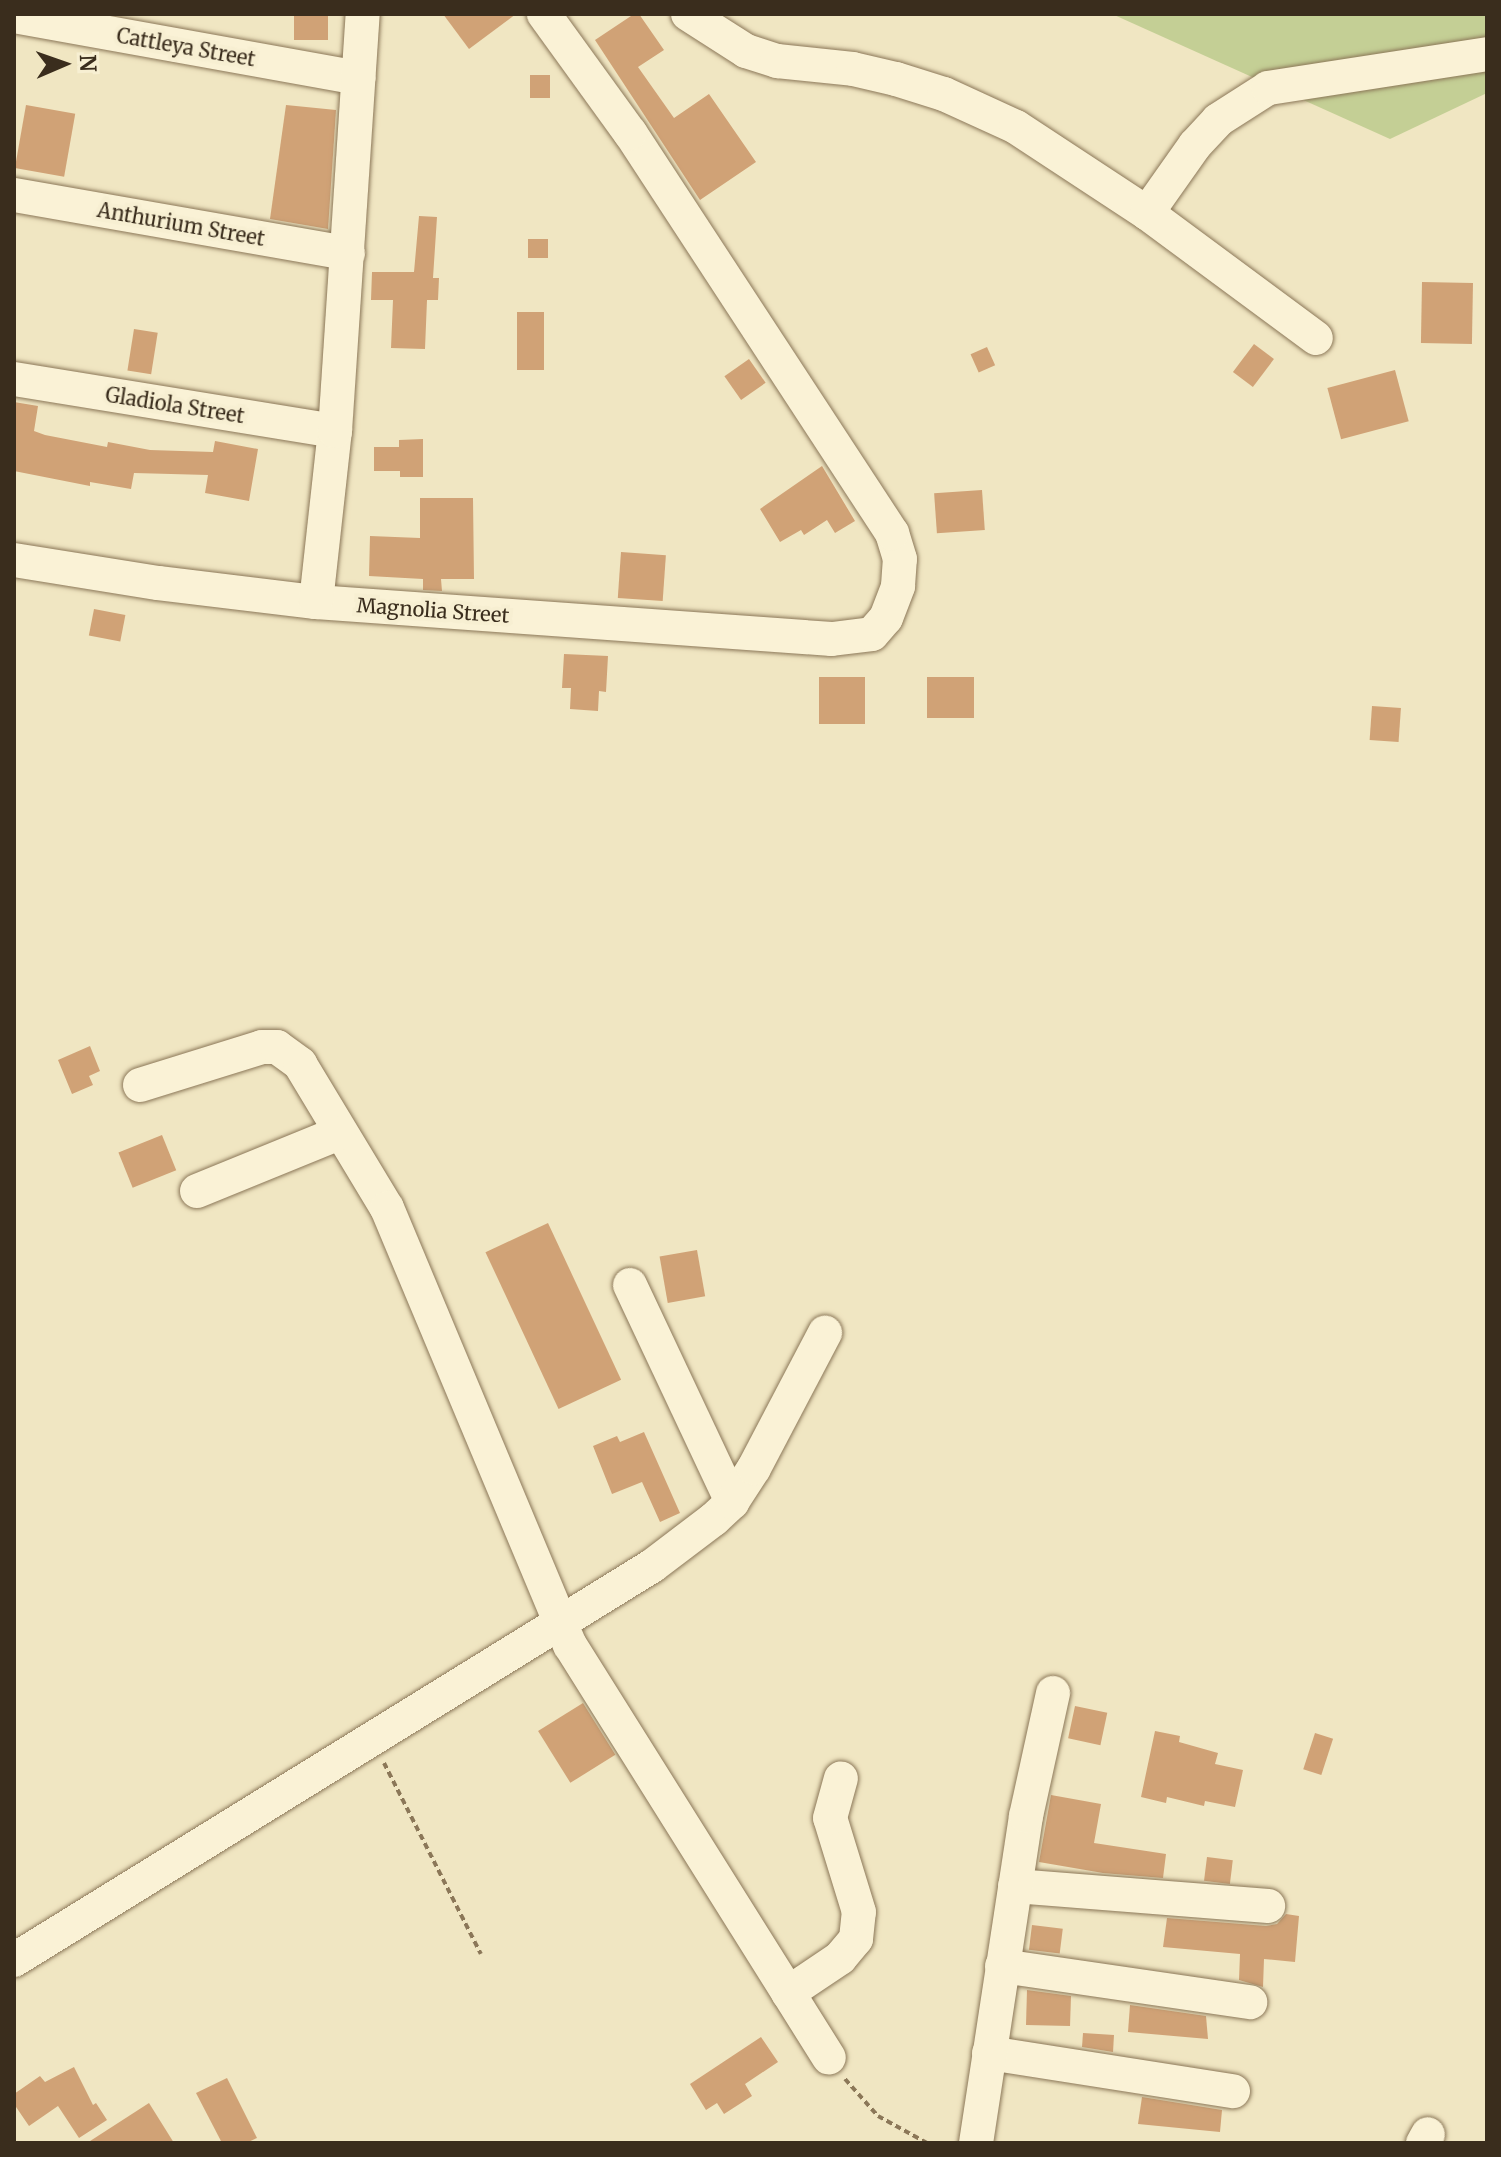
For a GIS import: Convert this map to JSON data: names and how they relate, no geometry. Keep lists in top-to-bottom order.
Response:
{
  "streets": {
    "street": [
      "Cattleya Street",
      "Anthurium Street",
      "Gladiola Street",
      "Magnolia Street"
    ]
  },
  "north": "right"
}
